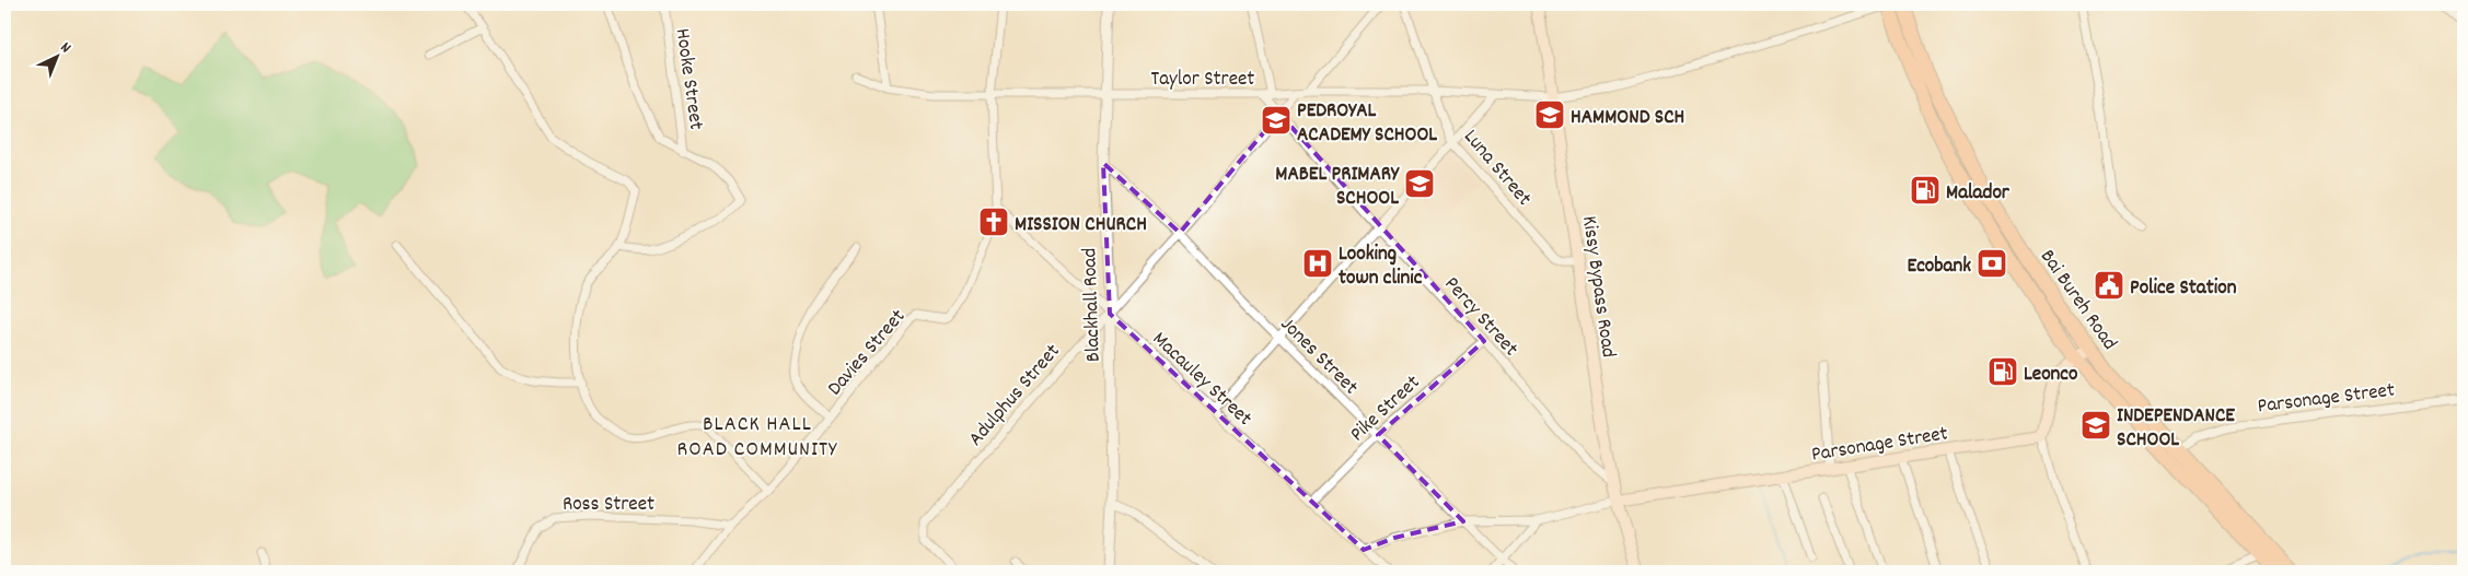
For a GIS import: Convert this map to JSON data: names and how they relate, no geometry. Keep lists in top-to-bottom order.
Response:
{
  "streets": {
    "highway": ["Bai Bureh Road"],
    "main road": ["Kissy Bypass Road", "Parsonage Street"],
    "street": [
      "Taylor Street",
      "Hooke Street",
      "Luna Street",
      "Blackhall Road",
      "Percy Street",
      "Davies Street",
      "Jones Street",
      "Macauley Street",
      "Adulphus Street",
      "Pike Street",
      "Ross Street"
    ]
  },
  "crossings": [
    ["Taylor Street", "Luna Street"],
    ["Taylor Street", "Kissy Bypass Road"],
    ["Taylor Street", "Blackhall Road"],
    ["Taylor Street", "Percy Street"],
    ["Taylor Street", "Adulphus Street"],
    ["Luna Street", "Kissy Bypass Road"],
    ["Kissy Bypass Road", "Percy Street"],
    ["Kissy Bypass Road", "Parsonage Street"],
    ["Bai Bureh Road", "Parsonage Street"],
    ["Blackhall Road", "Jones Street"],
    ["Blackhall Road", "Macauley Street"],
    ["Blackhall Road", "Adulphus Street"],
    ["Percy Street", "Adulphus Street"],
    ["Percy Street", "Pike Street"],
    ["Davies Street", "Macauley Street"],
    ["Davies Street", "Ross Street"],
    ["Jones Street", "Adulphus Street"],
    ["Jones Street", "Pike Street"],
    ["Macauley Street", "Adulphus Street"],
    ["Macauley Street", "Pike Street"]
  ],
  "districts": ["BLACK HALL ROAD COMMUNITY"],
  "places": {
    "school or university": [
      "HAMMOND SCH",
      "PEDROYAL ACADEMY SCHOOL",
      "MABEL PRIMARY SCHOOL",
      "INDEPENDANCE SCHOOL"
    ],
    "fuel station": ["Malador", "Leonco"],
    "church": ["MISSION CHURCH"],
    "hospital": ["Looking town clinic"],
    "bank": ["Ecobank"],
    "public building": ["Police Station"]
  },
  "north": "top right"
}
